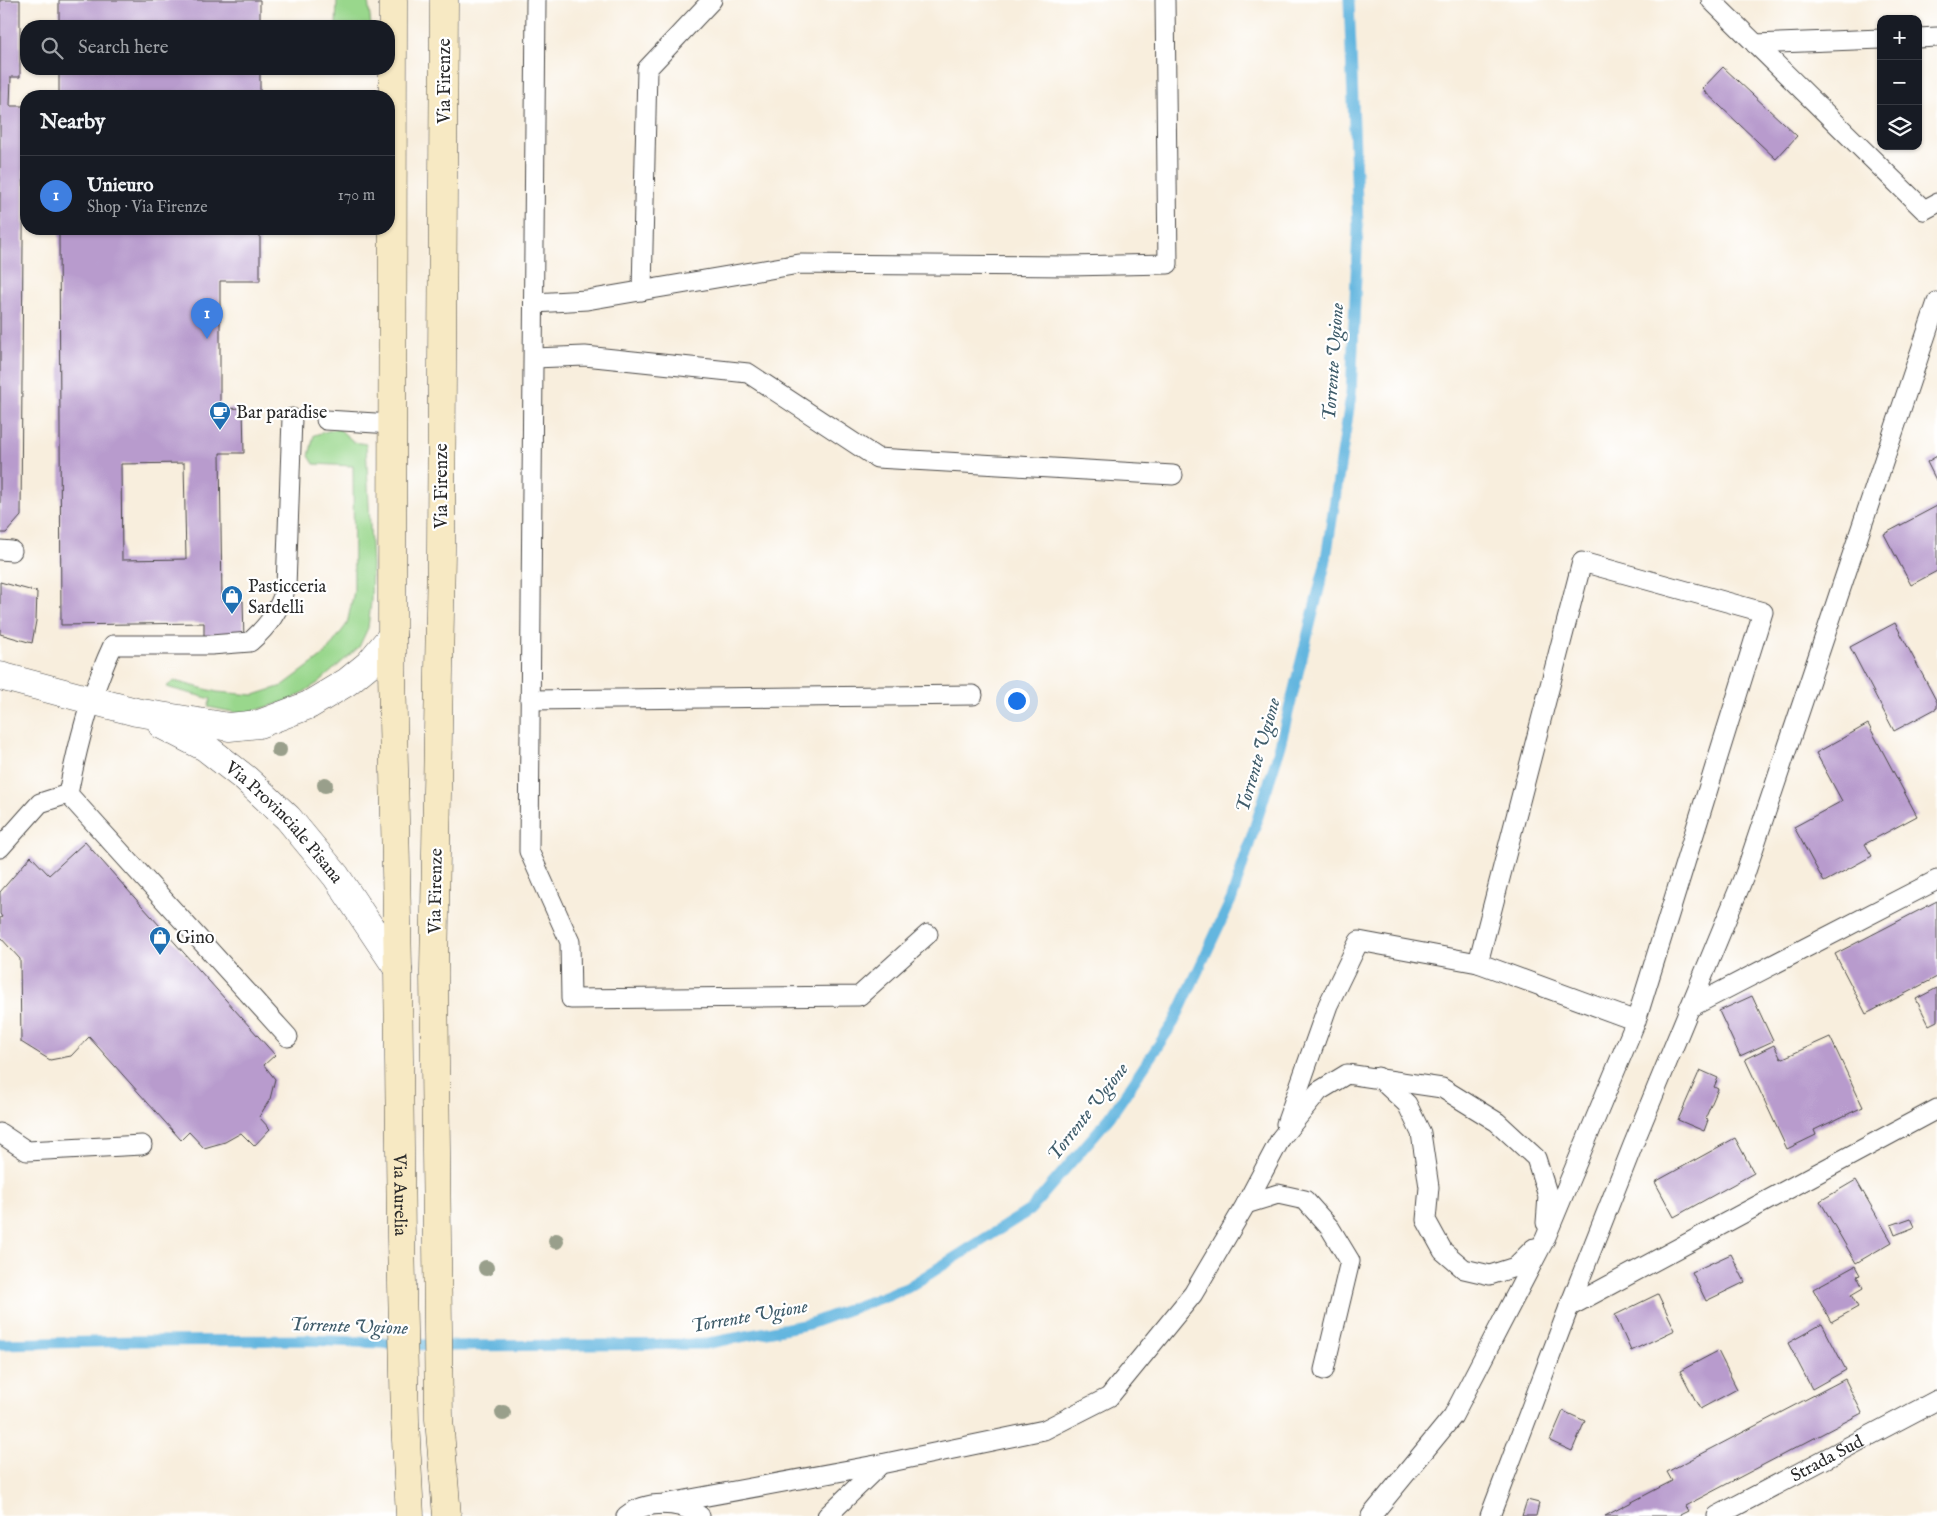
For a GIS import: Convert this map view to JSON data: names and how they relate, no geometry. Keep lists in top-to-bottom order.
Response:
{
  "streets": {
    "main road": ["Via Firenze", "Via Aurelia"],
    "street": ["Via Provinciale Pisana"],
    "lane": ["Strada Sud"]
  },
  "crossings": [
    ["Via Firenze", "Via Provinciale Pisana"],
    ["Via Firenze", "Via Aurelia"],
    ["Via Provinciale Pisana", "Via Aurelia"]
  ],
  "water": ["Torrente Ugione"],
  "places": {
    "cafe": ["Bar paradise"],
    "shop": ["Pasticceria Sardelli", "Gino"]
  },
  "page": {
    "map_buttons": ["+", "−"],
    "search": "Search here",
    "heading": "Nearby",
    "list": [
      {
        "mark": "1",
        "name": "Unieuro",
        "note": "Shop · Via Firenze",
        "value": "170 m"
      }
    ],
    "pins": "1"
  }
}
